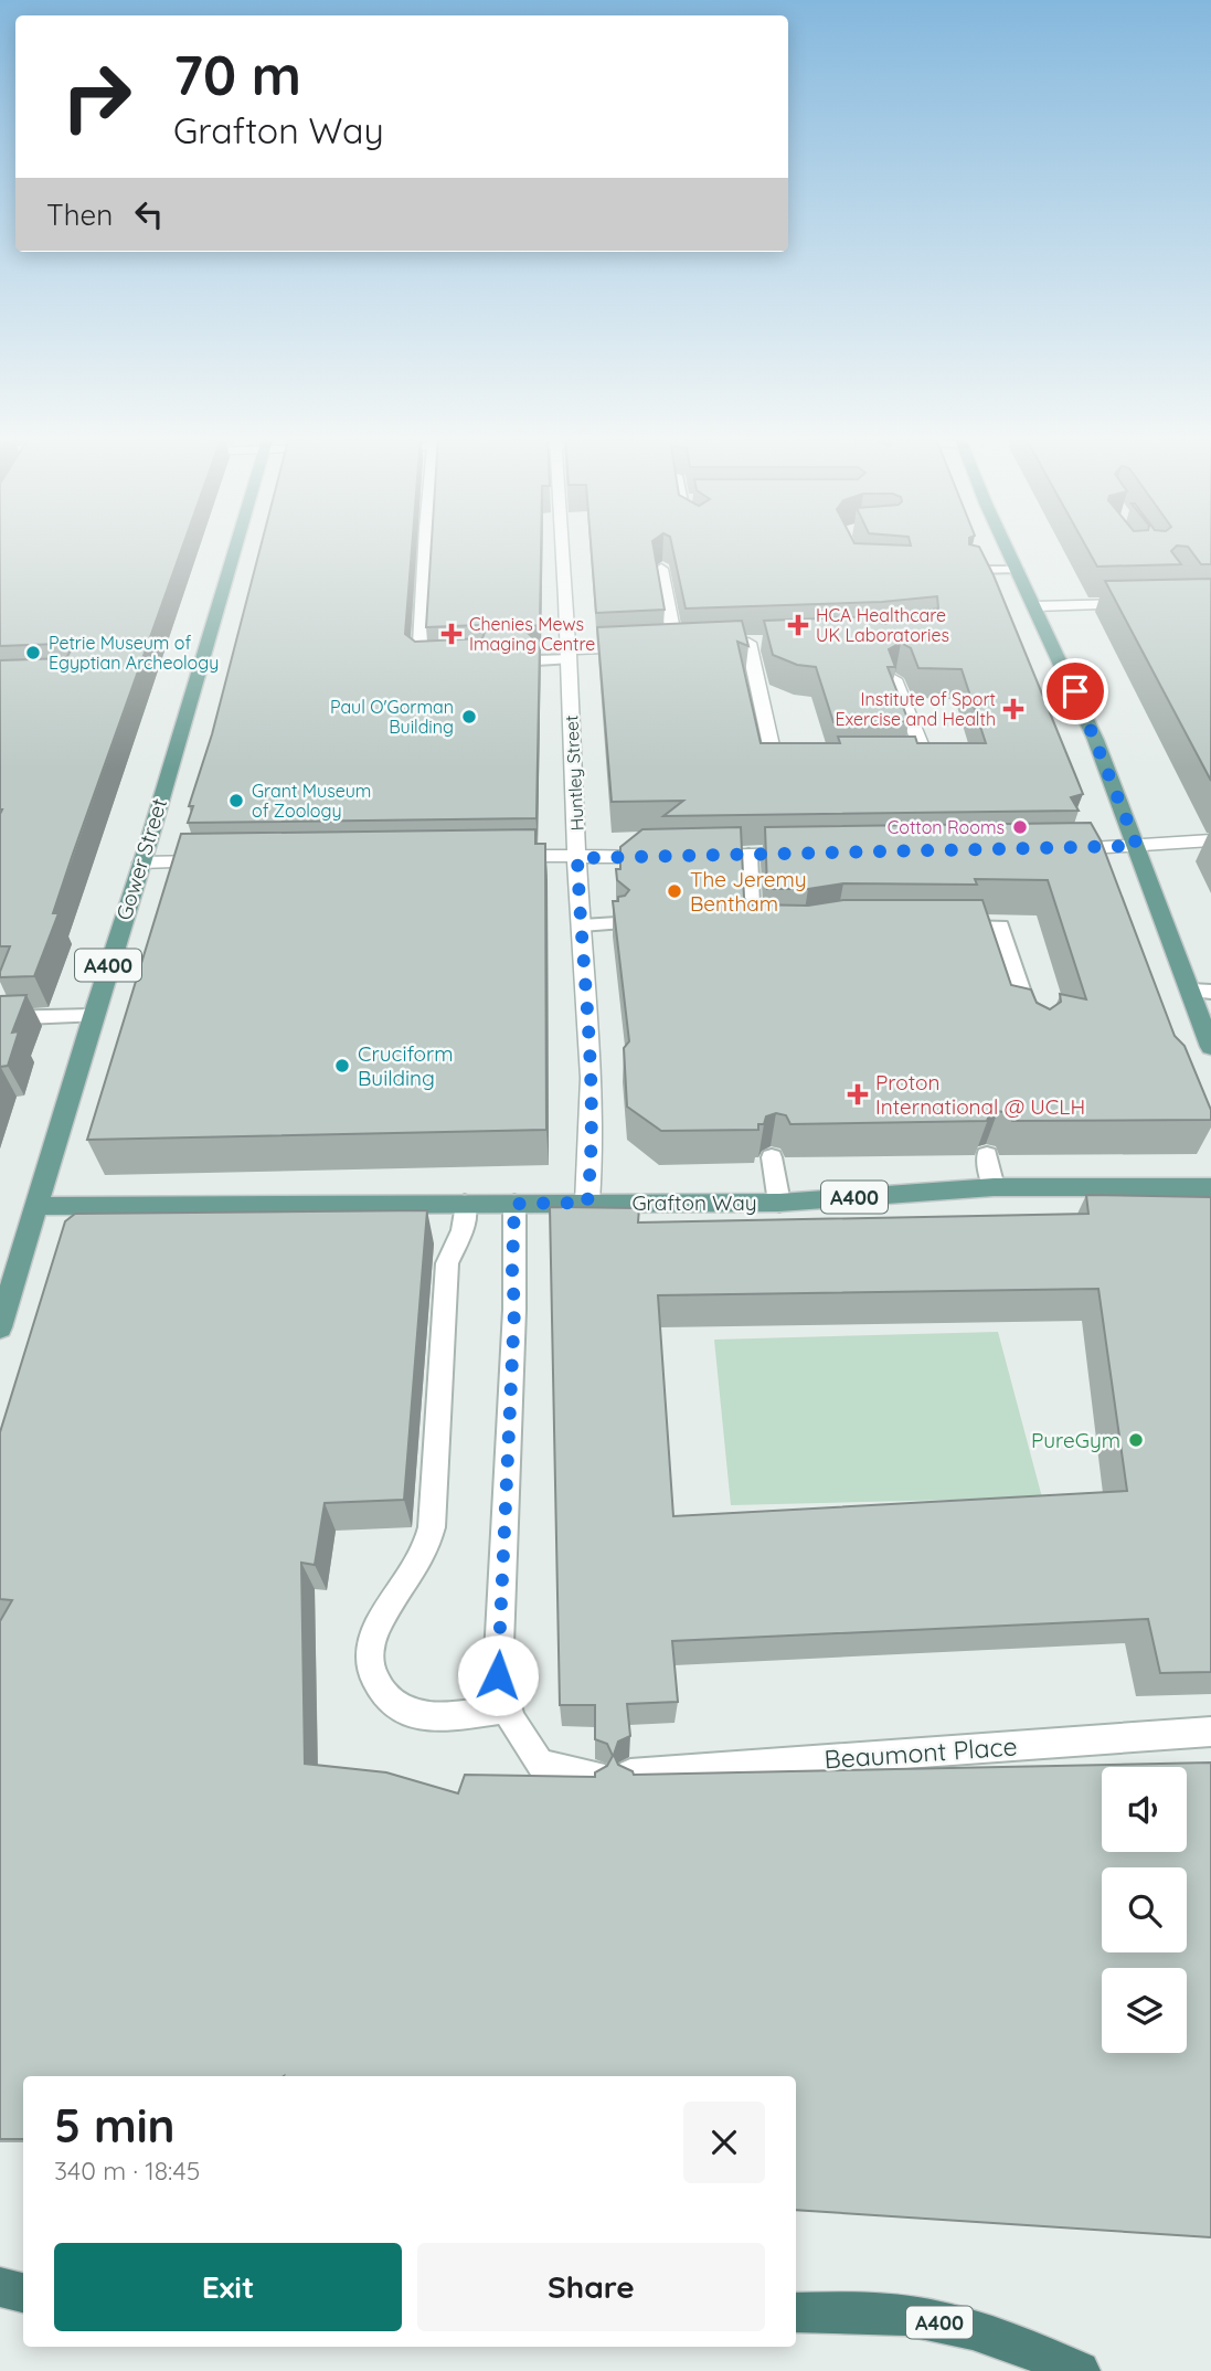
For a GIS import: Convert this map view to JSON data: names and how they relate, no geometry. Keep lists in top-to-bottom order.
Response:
{
  "streets": {
    "highway": ["A400"],
    "main road": ["Gower Street", "Grafton Way"],
    "street": ["Huntley Street"],
    "lane": ["Beaumont Place"]
  },
  "crossings": [
    ["Huntley Street", "Grafton Way"],
    ["Gower Street", "Grafton Way"]
  ],
  "places": {
    "health": [
      "HCA Healthcare UK Laboratories",
      "Chenies Mews Imaging Centre",
      "Institute of Sport Exercise and Health",
      "Proton International @ UCLH"
    ],
    "other": [
      "Petrie Museum of Egyptian Archeology",
      "Paul O'Gorman Building",
      "Grant Museum of Zoology",
      "Cotton Rooms",
      "The Jeremy Bentham",
      "Cruciform Building",
      "PureGym"
    ]
  },
  "page": {
    "turn": ["70 m", "Grafton Way"],
    "then": "Then",
    "heading": ["5 min", "340 m · 18:45"],
    "buttons": ["Exit", "Share"]
  }
}
